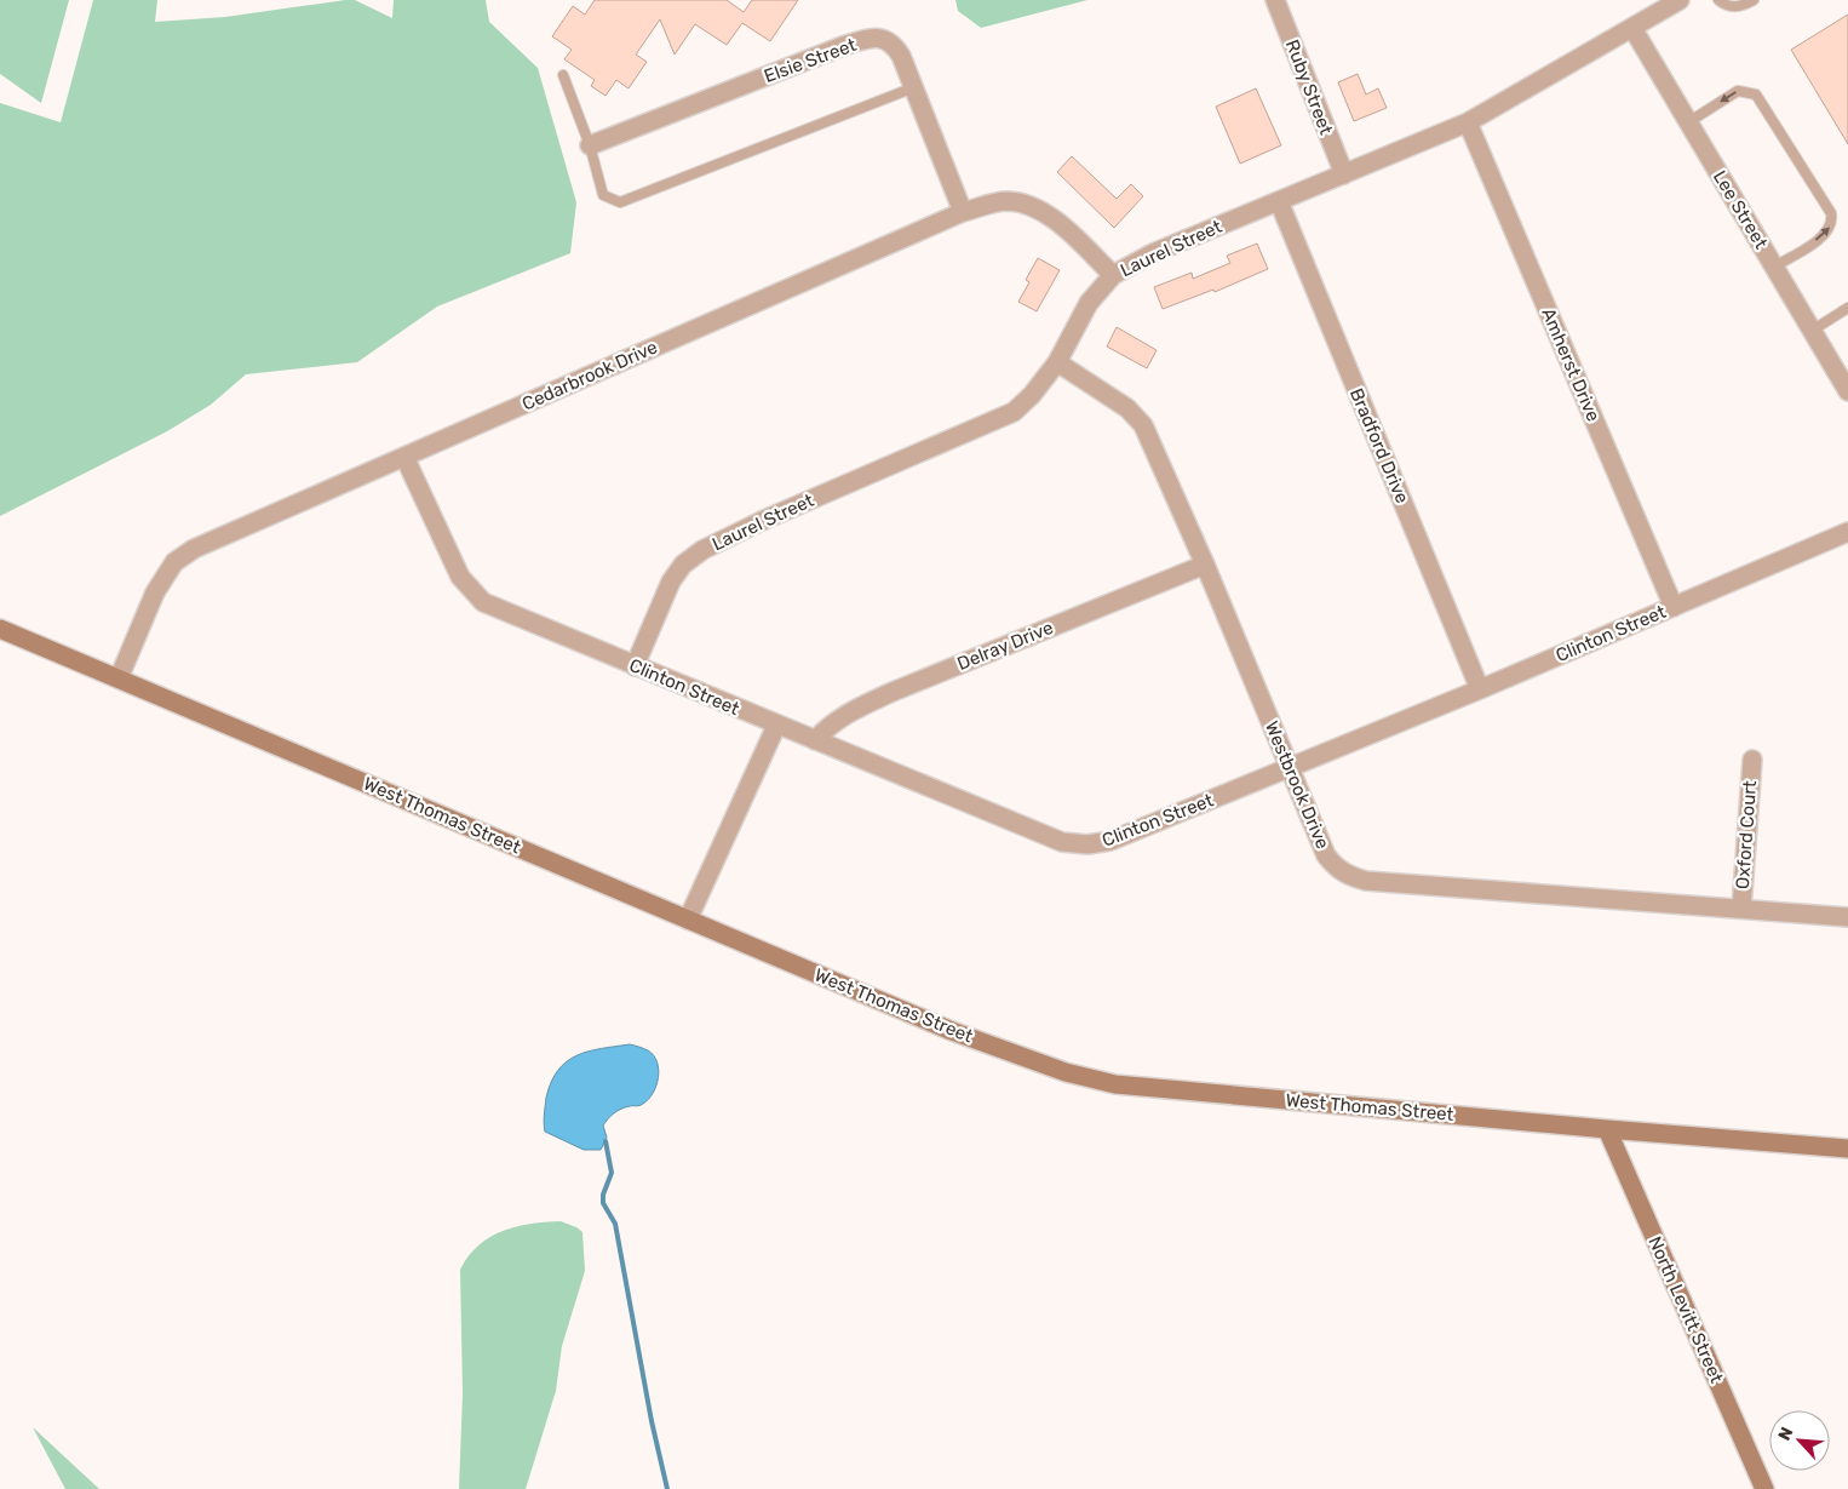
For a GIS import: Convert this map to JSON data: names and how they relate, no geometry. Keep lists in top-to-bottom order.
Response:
{
  "streets": {
    "street": [
      "Elsie Street",
      "Ruby Street",
      "Lee Street",
      "Laurel Street",
      "Amherst Drive",
      "Cedarbrook Drive",
      "Bradford Drive",
      "Clinton Street",
      "Delray Drive",
      "Westbrook Drive",
      "West Thomas Street",
      "Oxford Court",
      "North Levitt Street"
    ]
  },
  "crossings": [
    ["Elsie Street", "Cedarbrook Drive"],
    ["Ruby Street", "Laurel Street"],
    ["Lee Street", "Laurel Street"],
    ["Laurel Street", "Amherst Drive"],
    ["Laurel Street", "Cedarbrook Drive"],
    ["Laurel Street", "Bradford Drive"],
    ["Laurel Street", "Clinton Street"],
    ["Laurel Street", "Westbrook Drive"],
    ["Amherst Drive", "Clinton Street"],
    ["Cedarbrook Drive", "Clinton Street"],
    ["Cedarbrook Drive", "West Thomas Street"],
    ["Bradford Drive", "Clinton Street"],
    ["Clinton Street", "Delray Drive"],
    ["Clinton Street", "Westbrook Drive"],
    ["Delray Drive", "Westbrook Drive"],
    ["Westbrook Drive", "Oxford Court"],
    ["West Thomas Street", "North Levitt Street"]
  ],
  "north": "top left"
}
